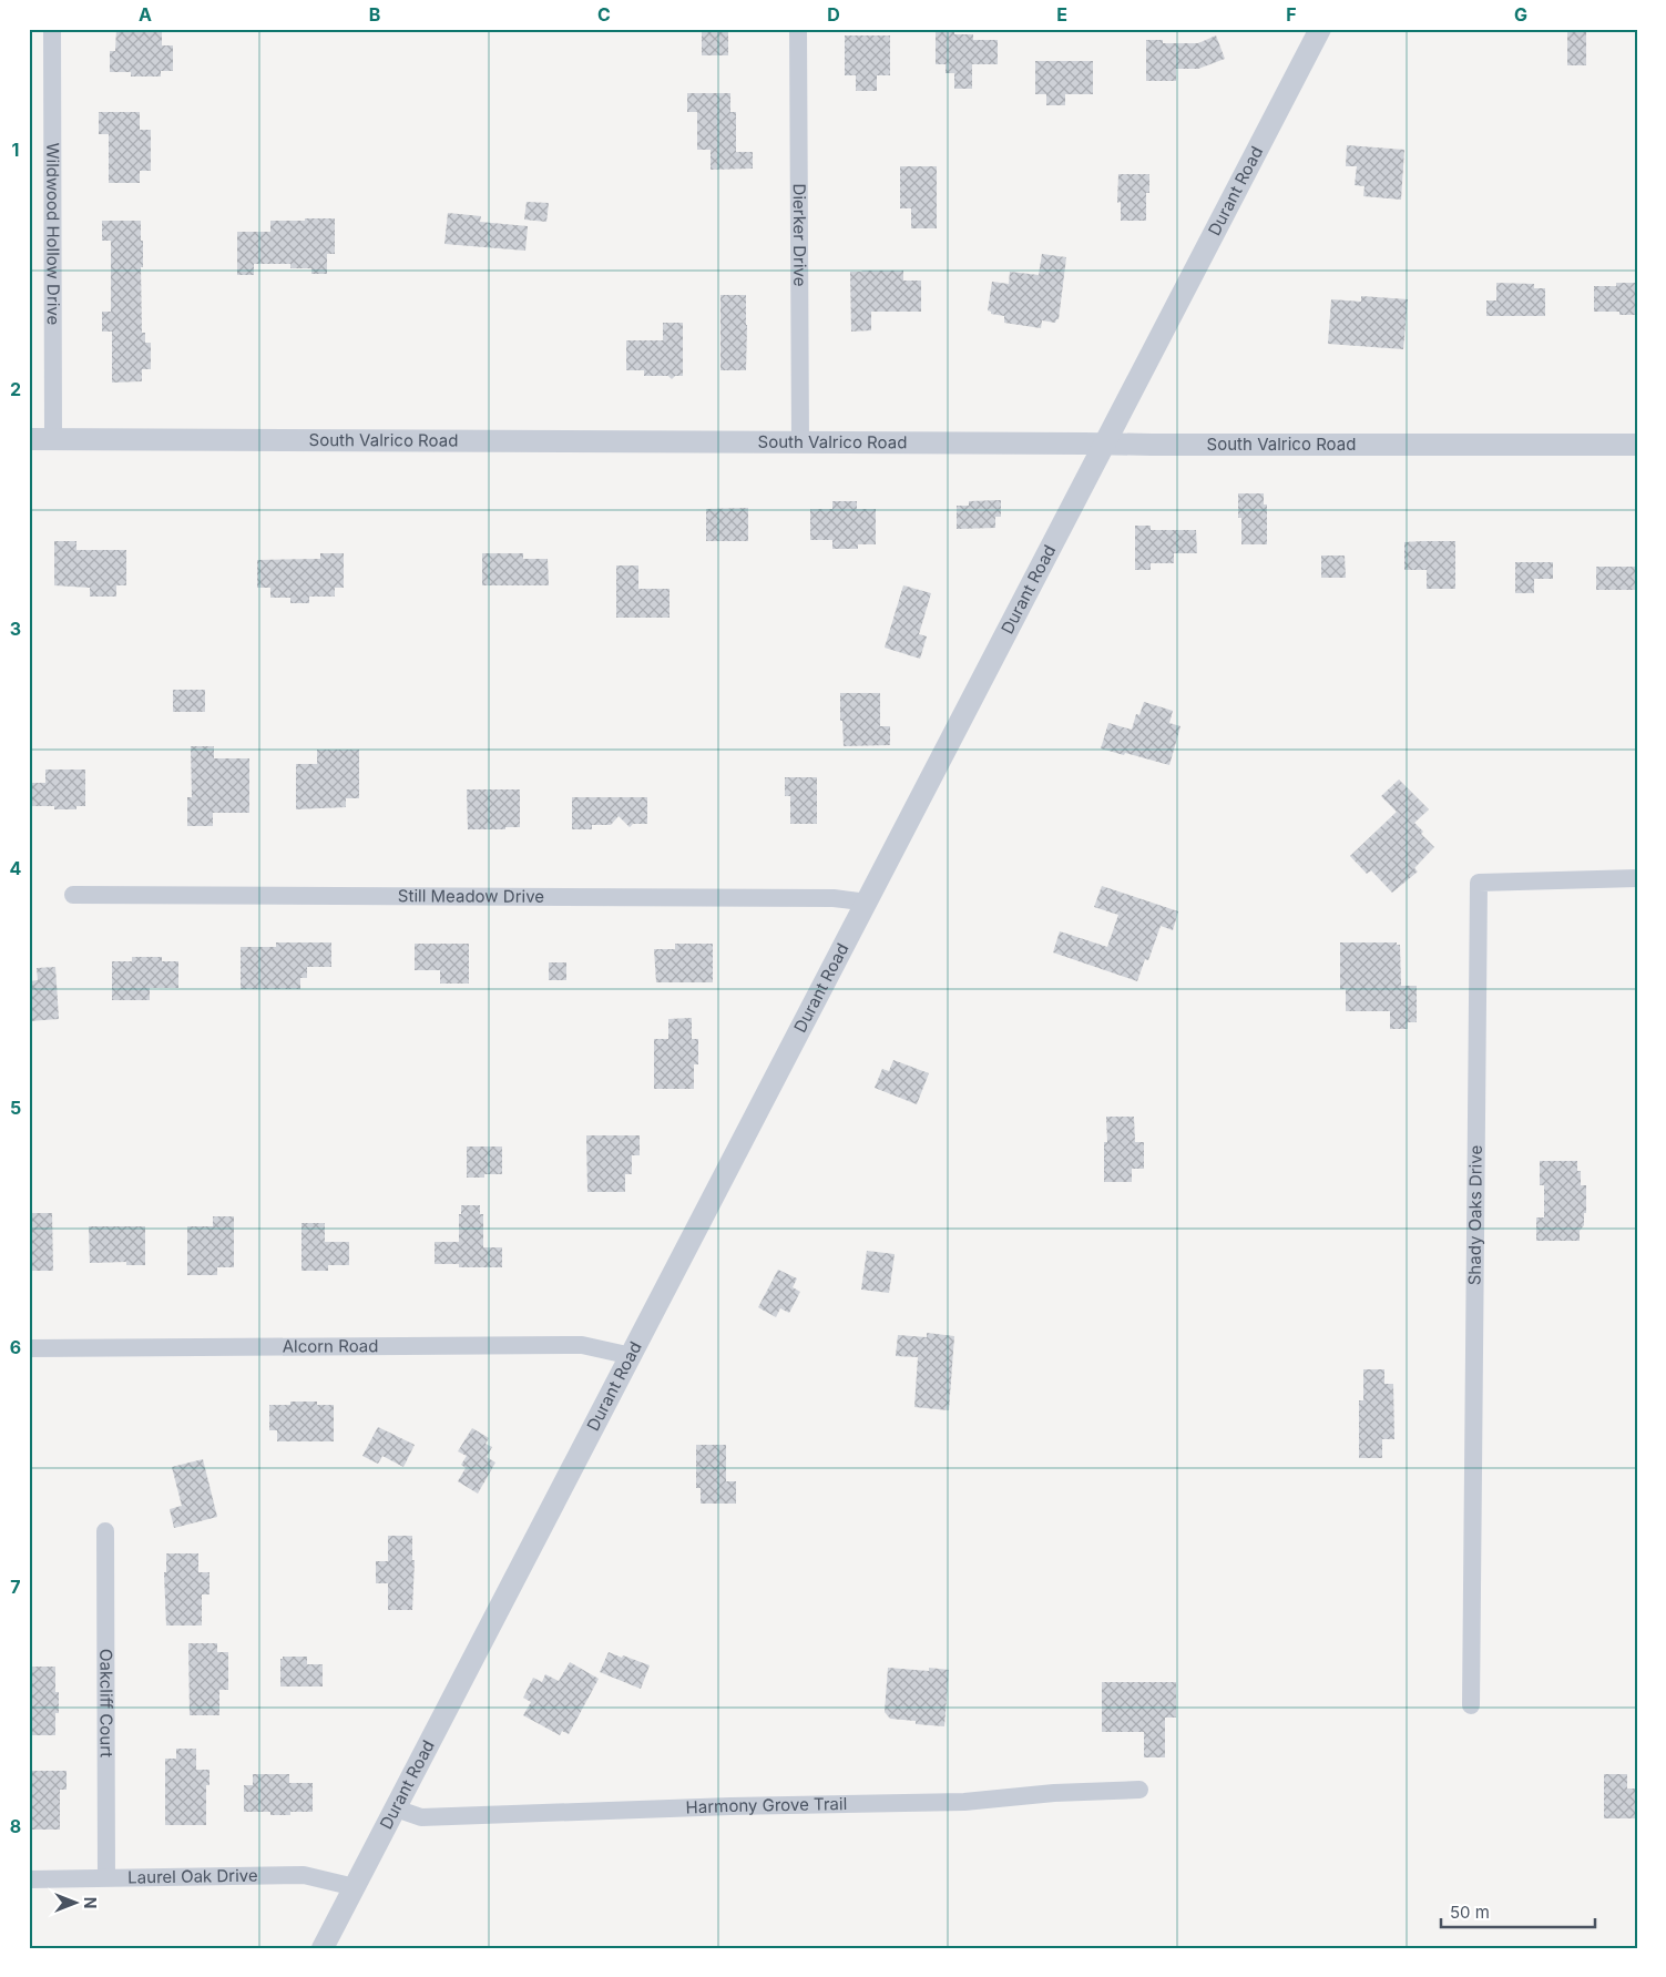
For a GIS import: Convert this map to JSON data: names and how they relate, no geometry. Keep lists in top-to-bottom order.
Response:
{
  "streets": {
    "street": [
      "Durant Road",
      "Wildwood Hollow Drive",
      "Dierker Drive",
      "South Valrico Road",
      "Still Meadow Drive",
      "Shady Oaks Drive",
      "Alcorn Road",
      "Oakcliff Court",
      "Harmony Grove Trail",
      "Laurel Oak Drive"
    ]
  },
  "crossings": [
    ["Durant Road", "South Valrico Road"],
    ["Durant Road", "Still Meadow Drive"],
    ["Durant Road", "Alcorn Road"],
    ["Durant Road", "Harmony Grove Trail"],
    ["Durant Road", "Laurel Oak Drive"],
    ["Wildwood Hollow Drive", "South Valrico Road"],
    ["Dierker Drive", "South Valrico Road"],
    ["Oakcliff Court", "Laurel Oak Drive"]
  ],
  "scale_bar": "50 m",
  "north": "right",
  "grid": {
    "columns": [
      "A",
      "B",
      "C",
      "D",
      "E",
      "F",
      "G"
    ],
    "rows": [
      "1",
      "2",
      "3",
      "4",
      "5",
      "6",
      "7",
      "8"
    ]
  }
}
